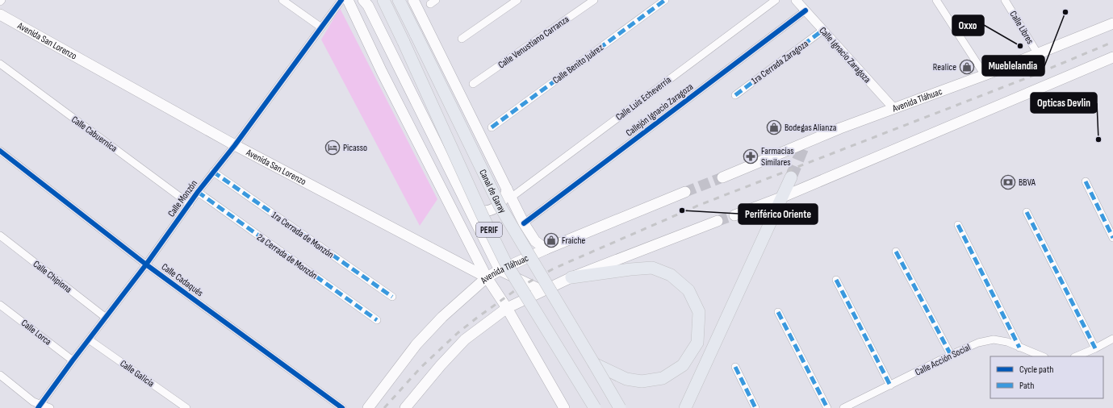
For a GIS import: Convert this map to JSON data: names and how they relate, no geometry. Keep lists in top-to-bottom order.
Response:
{
  "streets": {
    "highway": ["Canal de Garay", "PERIF"],
    "main road": ["Avenida San Lorenzo", "Avenida Tláhuac"],
    "street": [
      "Calle Libres",
      "Calle Venustiano Carranza",
      "Calle Ignacio Zaragoza",
      "1ra Cerrada Zaragoza",
      "Calle Benito Juárez",
      "Calle Luis Echeverría",
      "Callejón Ignacio Zaragoza",
      "Calle Cabuernica",
      "Calle Monzón",
      "1ra Cerrada de Monzón",
      "2a Cerrada de Monzón",
      "Calle Chipiona",
      "Calle Cadaqués",
      "Calle Lorca",
      "Calle Acción Social",
      "Calle Galicia"
    ]
  },
  "crossings": [
    ["Calle Libres", "Avenida Tláhuac"],
    ["Avenida San Lorenzo", "Avenida Tláhuac"],
    ["Avenida San Lorenzo", "Calle Monzón"],
    ["Calle Ignacio Zaragoza", "1ra Cerrada Zaragoza"],
    ["Calle Ignacio Zaragoza", "Avenida Tláhuac"],
    ["Calle Ignacio Zaragoza", "Callejón Ignacio Zaragoza"],
    ["Calle Cabuernica", "Calle Monzón"],
    ["Calle Monzón", "1ra Cerrada de Monzón"],
    ["Calle Monzón", "2a Cerrada de Monzón"],
    ["Calle Monzón", "Calle Chipiona"],
    ["Calle Monzón", "Calle Cadaqués"],
    ["Calle Monzón", "Calle Lorca"],
    ["Calle Monzón", "Calle Galicia"]
  ],
  "places": {
    "other": [
      "Mueblelandia",
      "Oxxo",
      "Opticas Devlin",
      "Periférico Oriente"
    ],
    "shop": ["Realice", "Bodegas Alianza", "Fraiche"],
    "hotel": ["Picasso"],
    "pharmacy": ["Farmacias Similares"],
    "bank": ["BBVA"]
  },
  "legend": ["Cycle path", "Path"]
}
